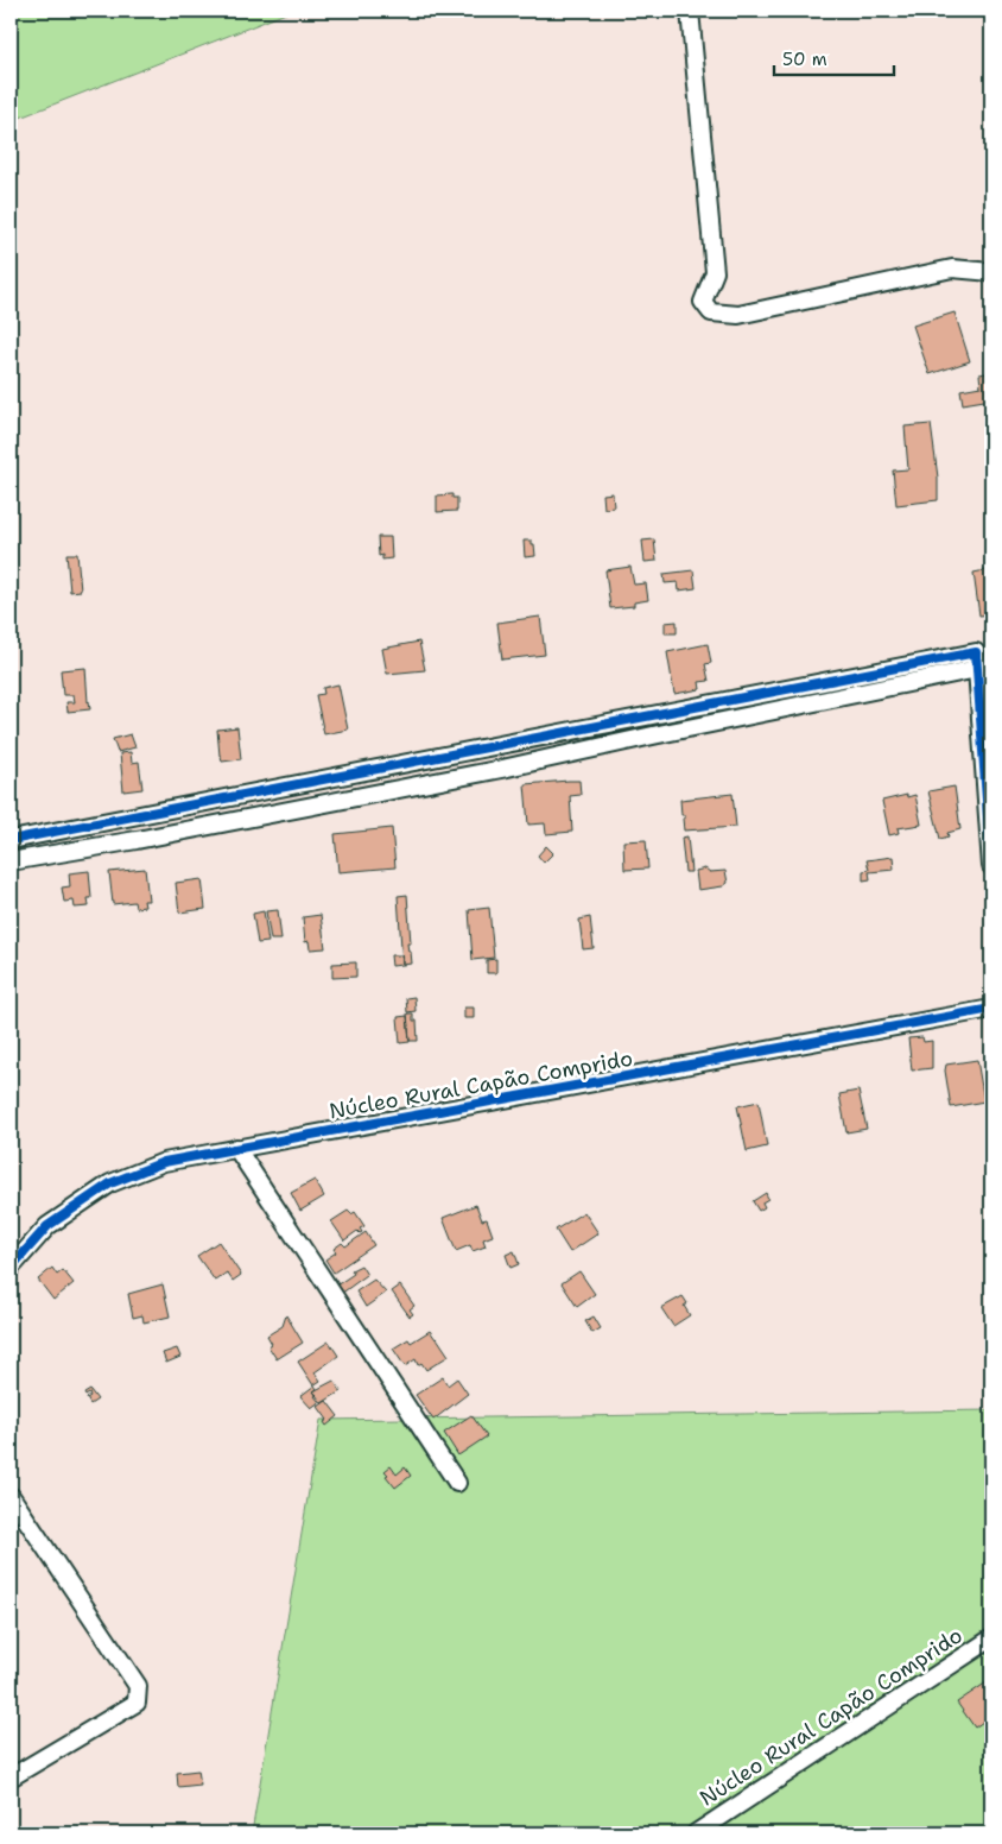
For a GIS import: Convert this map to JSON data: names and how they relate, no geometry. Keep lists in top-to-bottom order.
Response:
{
  "streets": {
    "street": ["Núcleo Rural Capão Comprido"]
  },
  "scale_bar": "50 m"
}
